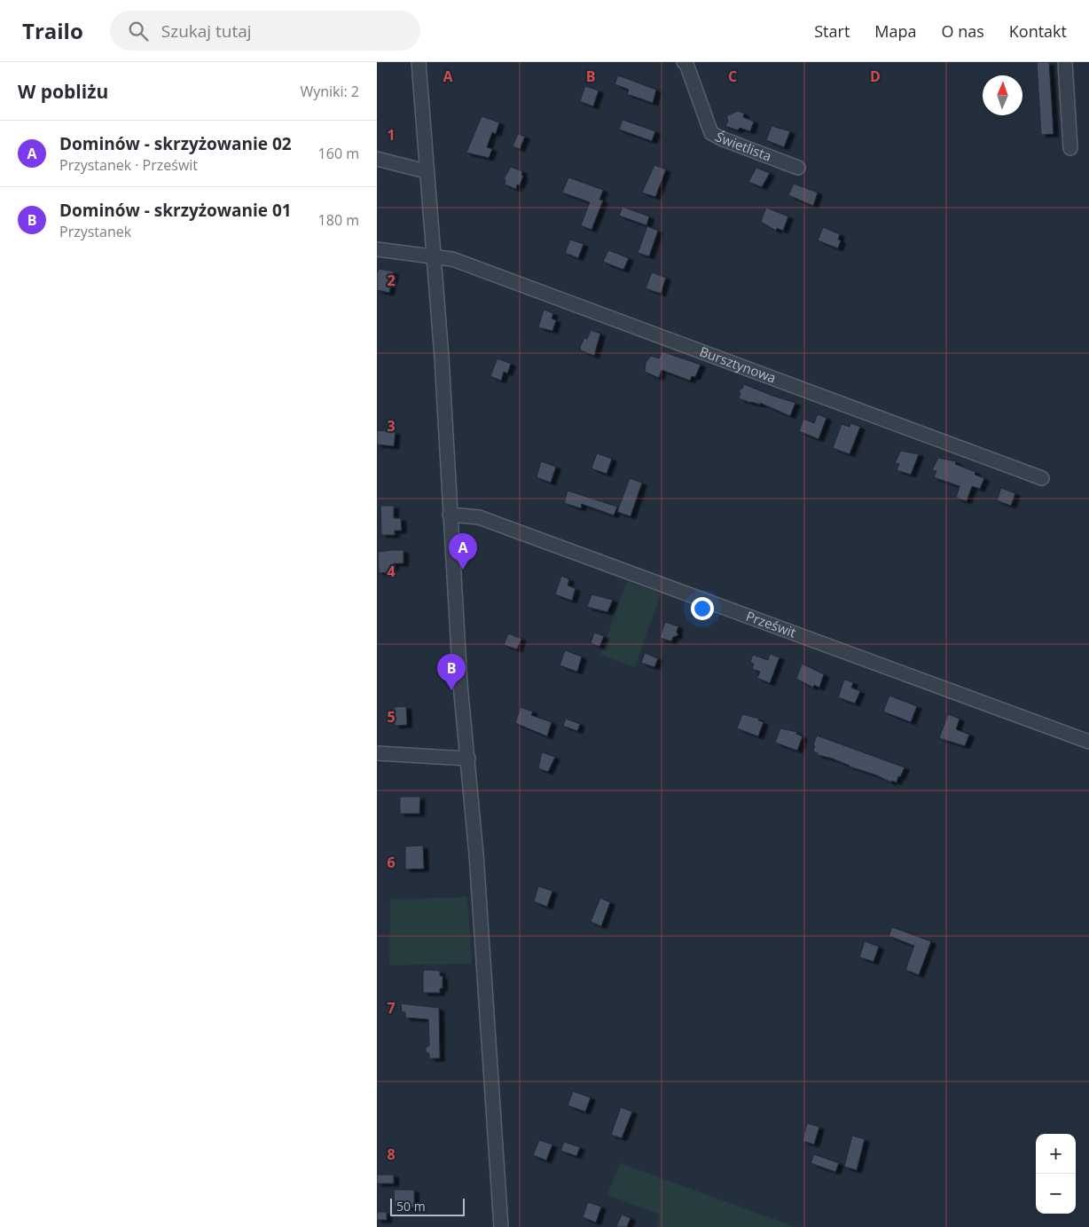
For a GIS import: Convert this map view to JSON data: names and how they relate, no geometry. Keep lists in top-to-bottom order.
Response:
{
  "streets": {
    "street": ["Świetlista", "Bursztynowa", "Prześwit"]
  },
  "scale_bar": "50 m",
  "north": "top",
  "page": {
    "header": "Trailo",
    "search": "Szukaj tutaj",
    "nav": [
      "Start",
      "Mapa",
      "O nas",
      "Kontakt"
    ],
    "heading": ["W pobliżu", "Wyniki: 2"],
    "list": [
      {
        "mark": "A",
        "name": "Dominów - skrzyżowanie 02",
        "note": "Przystanek · Prześwit",
        "value": "160 m"
      },
      {
        "mark": "B",
        "name": "Dominów - skrzyżowanie 01",
        "note": "Przystanek",
        "value": "180 m"
      }
    ],
    "pins": ["A", "B"],
    "map_buttons": ["+", "−"],
    "scale": "50 m"
  },
  "grid": {
    "columns": [
      "A",
      "B",
      "C",
      "D"
    ],
    "rows": [
      "1",
      "2",
      "3",
      "4",
      "5",
      "6",
      "7",
      "8"
    ]
  }
}
